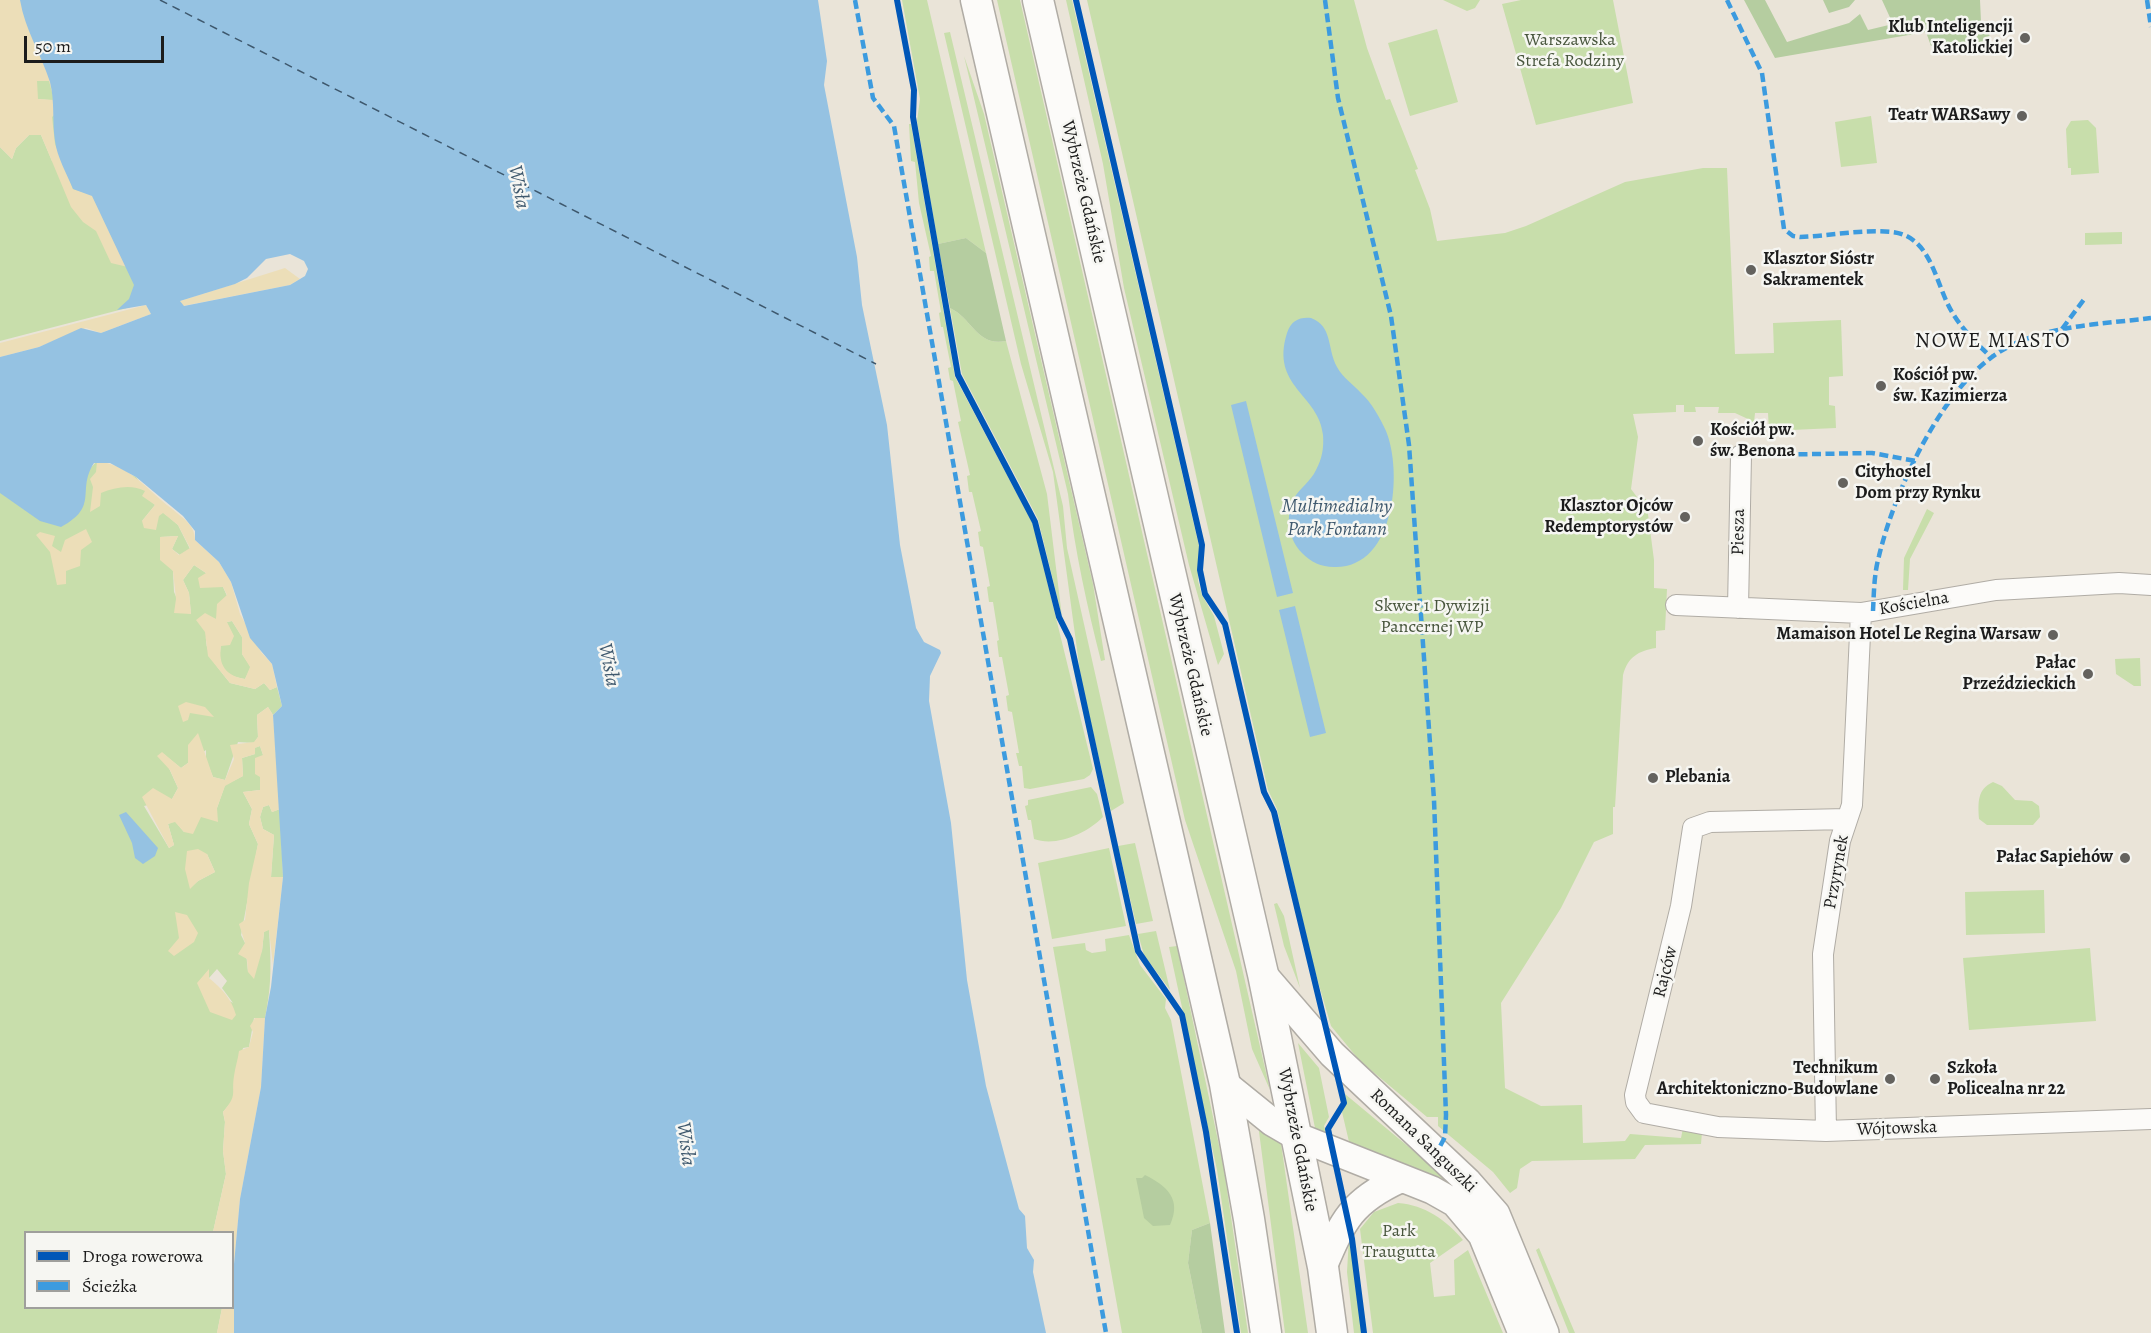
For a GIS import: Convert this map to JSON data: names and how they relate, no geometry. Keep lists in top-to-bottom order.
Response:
{
  "streets": {
    "main road": ["Wybrzeże Gdańskie"],
    "street": [
      "Piesza",
      "Kościelna",
      "Przyrynek",
      "Rajców",
      "Wójtowska",
      "Romana Sanguszki"
    ]
  },
  "crossings": [
    ["Wybrzeże Gdańskie", "Romana Sanguszki"],
    ["Piesza", "Kościelna"],
    ["Kościelna", "Przyrynek"],
    ["Przyrynek", "Rajców"],
    ["Przyrynek", "Wójtowska"],
    ["Rajców", "Wójtowska"]
  ],
  "districts": ["NOWE MIASTO"],
  "water": ["Wisła", "Multimedialny Park Fontann"],
  "parks": ["Warszawska Strefa Rodziny", "Skwer 1 Dywizji Pancernej WP", "Park Traugutta"],
  "places": [
    "Klub Inteligencji Katolickiej",
    "Teatr WARSawy",
    "Klasztor Sióstr Sakramentek",
    "Kościół pw. św. Kazimierza",
    "Kościół pw. św. Benona",
    "Cityhostel Dom przy Rynku",
    "Klasztor Ojców Redemptorystów",
    "Mamaison Hotel Le Regina Warsaw",
    "Pałac Przeździeckich",
    "Plebania",
    "Pałac Sapiehów",
    "Technikum Architektoniczno-Budowlane",
    "Szkoła Policealna nr 22"
  ],
  "legend": ["Droga rowerowa", "Ścieżka"],
  "scale_bar": "50 m"
}
